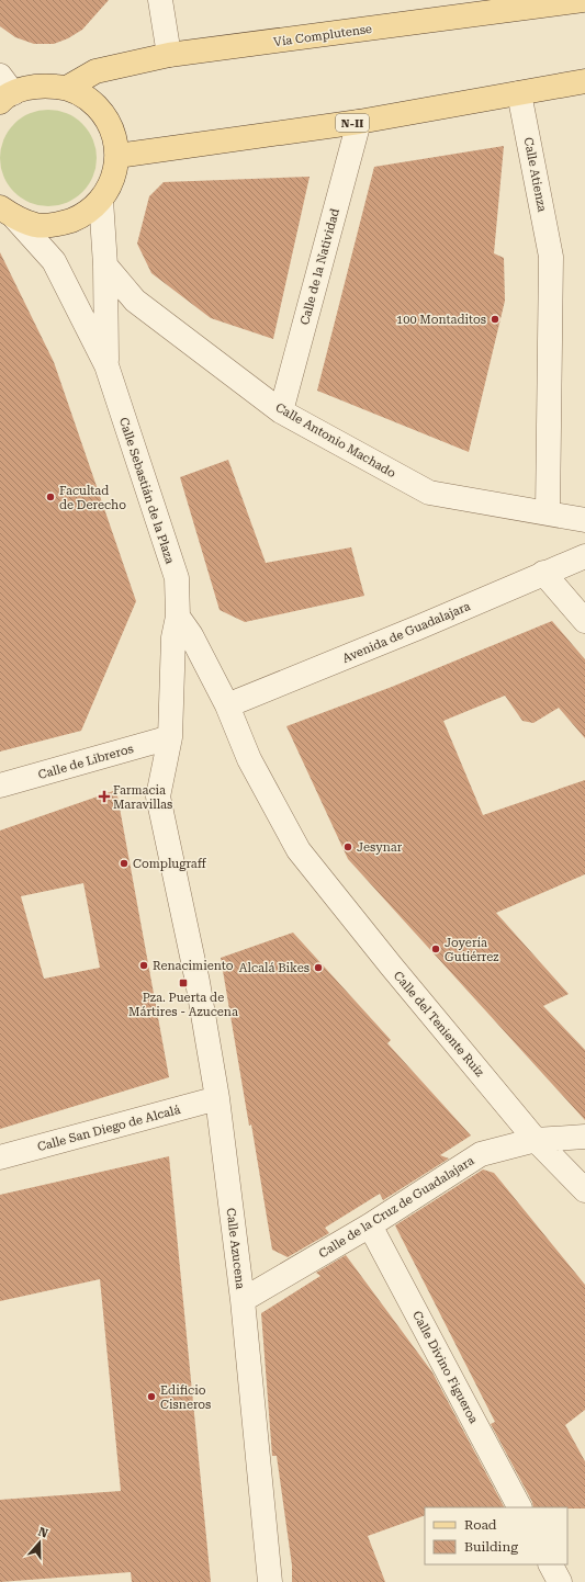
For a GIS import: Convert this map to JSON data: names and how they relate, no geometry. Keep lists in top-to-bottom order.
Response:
{
  "streets": {
    "main road": ["Vía Complutense", "N-II"],
    "street": [
      "Calle Atienza",
      "Calle de la Natividad",
      "Calle Antonio Machado",
      "Calle Sebastián de la Plaza",
      "Avenida de Guadalajara",
      "Calle de Libreros",
      "Calle del Teniente Ruiz",
      "Calle San Diego de Alcalá",
      "Calle de la Cruz de Guadalajara",
      "Calle Azucena",
      "Calle Divino Figueroa"
    ]
  },
  "crossings": [
    ["N-II", "Calle Atienza"],
    ["N-II", "Calle de la Natividad"],
    ["Calle Atienza", "Calle Antonio Machado"],
    ["Calle de la Natividad", "Calle Antonio Machado"],
    ["Calle Antonio Machado", "Calle Sebastián de la Plaza"],
    ["Calle Sebastián de la Plaza", "Calle de Libreros"],
    ["Calle Sebastián de la Plaza", "Calle del Teniente Ruiz"],
    ["Calle Sebastián de la Plaza", "Calle Azucena"],
    ["Avenida de Guadalajara", "Calle del Teniente Ruiz"],
    ["Calle de Libreros", "Calle Azucena"],
    ["Calle del Teniente Ruiz", "Calle de la Cruz de Guadalajara"],
    ["Calle San Diego de Alcalá", "Calle Azucena"],
    ["Calle de la Cruz de Guadalajara", "Calle Azucena"],
    ["Calle de la Cruz de Guadalajara", "Calle Divino Figueroa"]
  ],
  "places": {
    "other": [
      "100 Montaditos",
      "Facultad de Derecho",
      "Jesynar",
      "Complugraff",
      "Joyería Gutiérrez",
      "Renacimiento",
      "Alcalá Bikes",
      "Edificio Cisneros"
    ],
    "health": ["Farmacia Maravillas"],
    "transit": ["Pza. Puerta de Mártires - Azucena"]
  },
  "legend": ["Road", "Building"],
  "north": "top"
}
